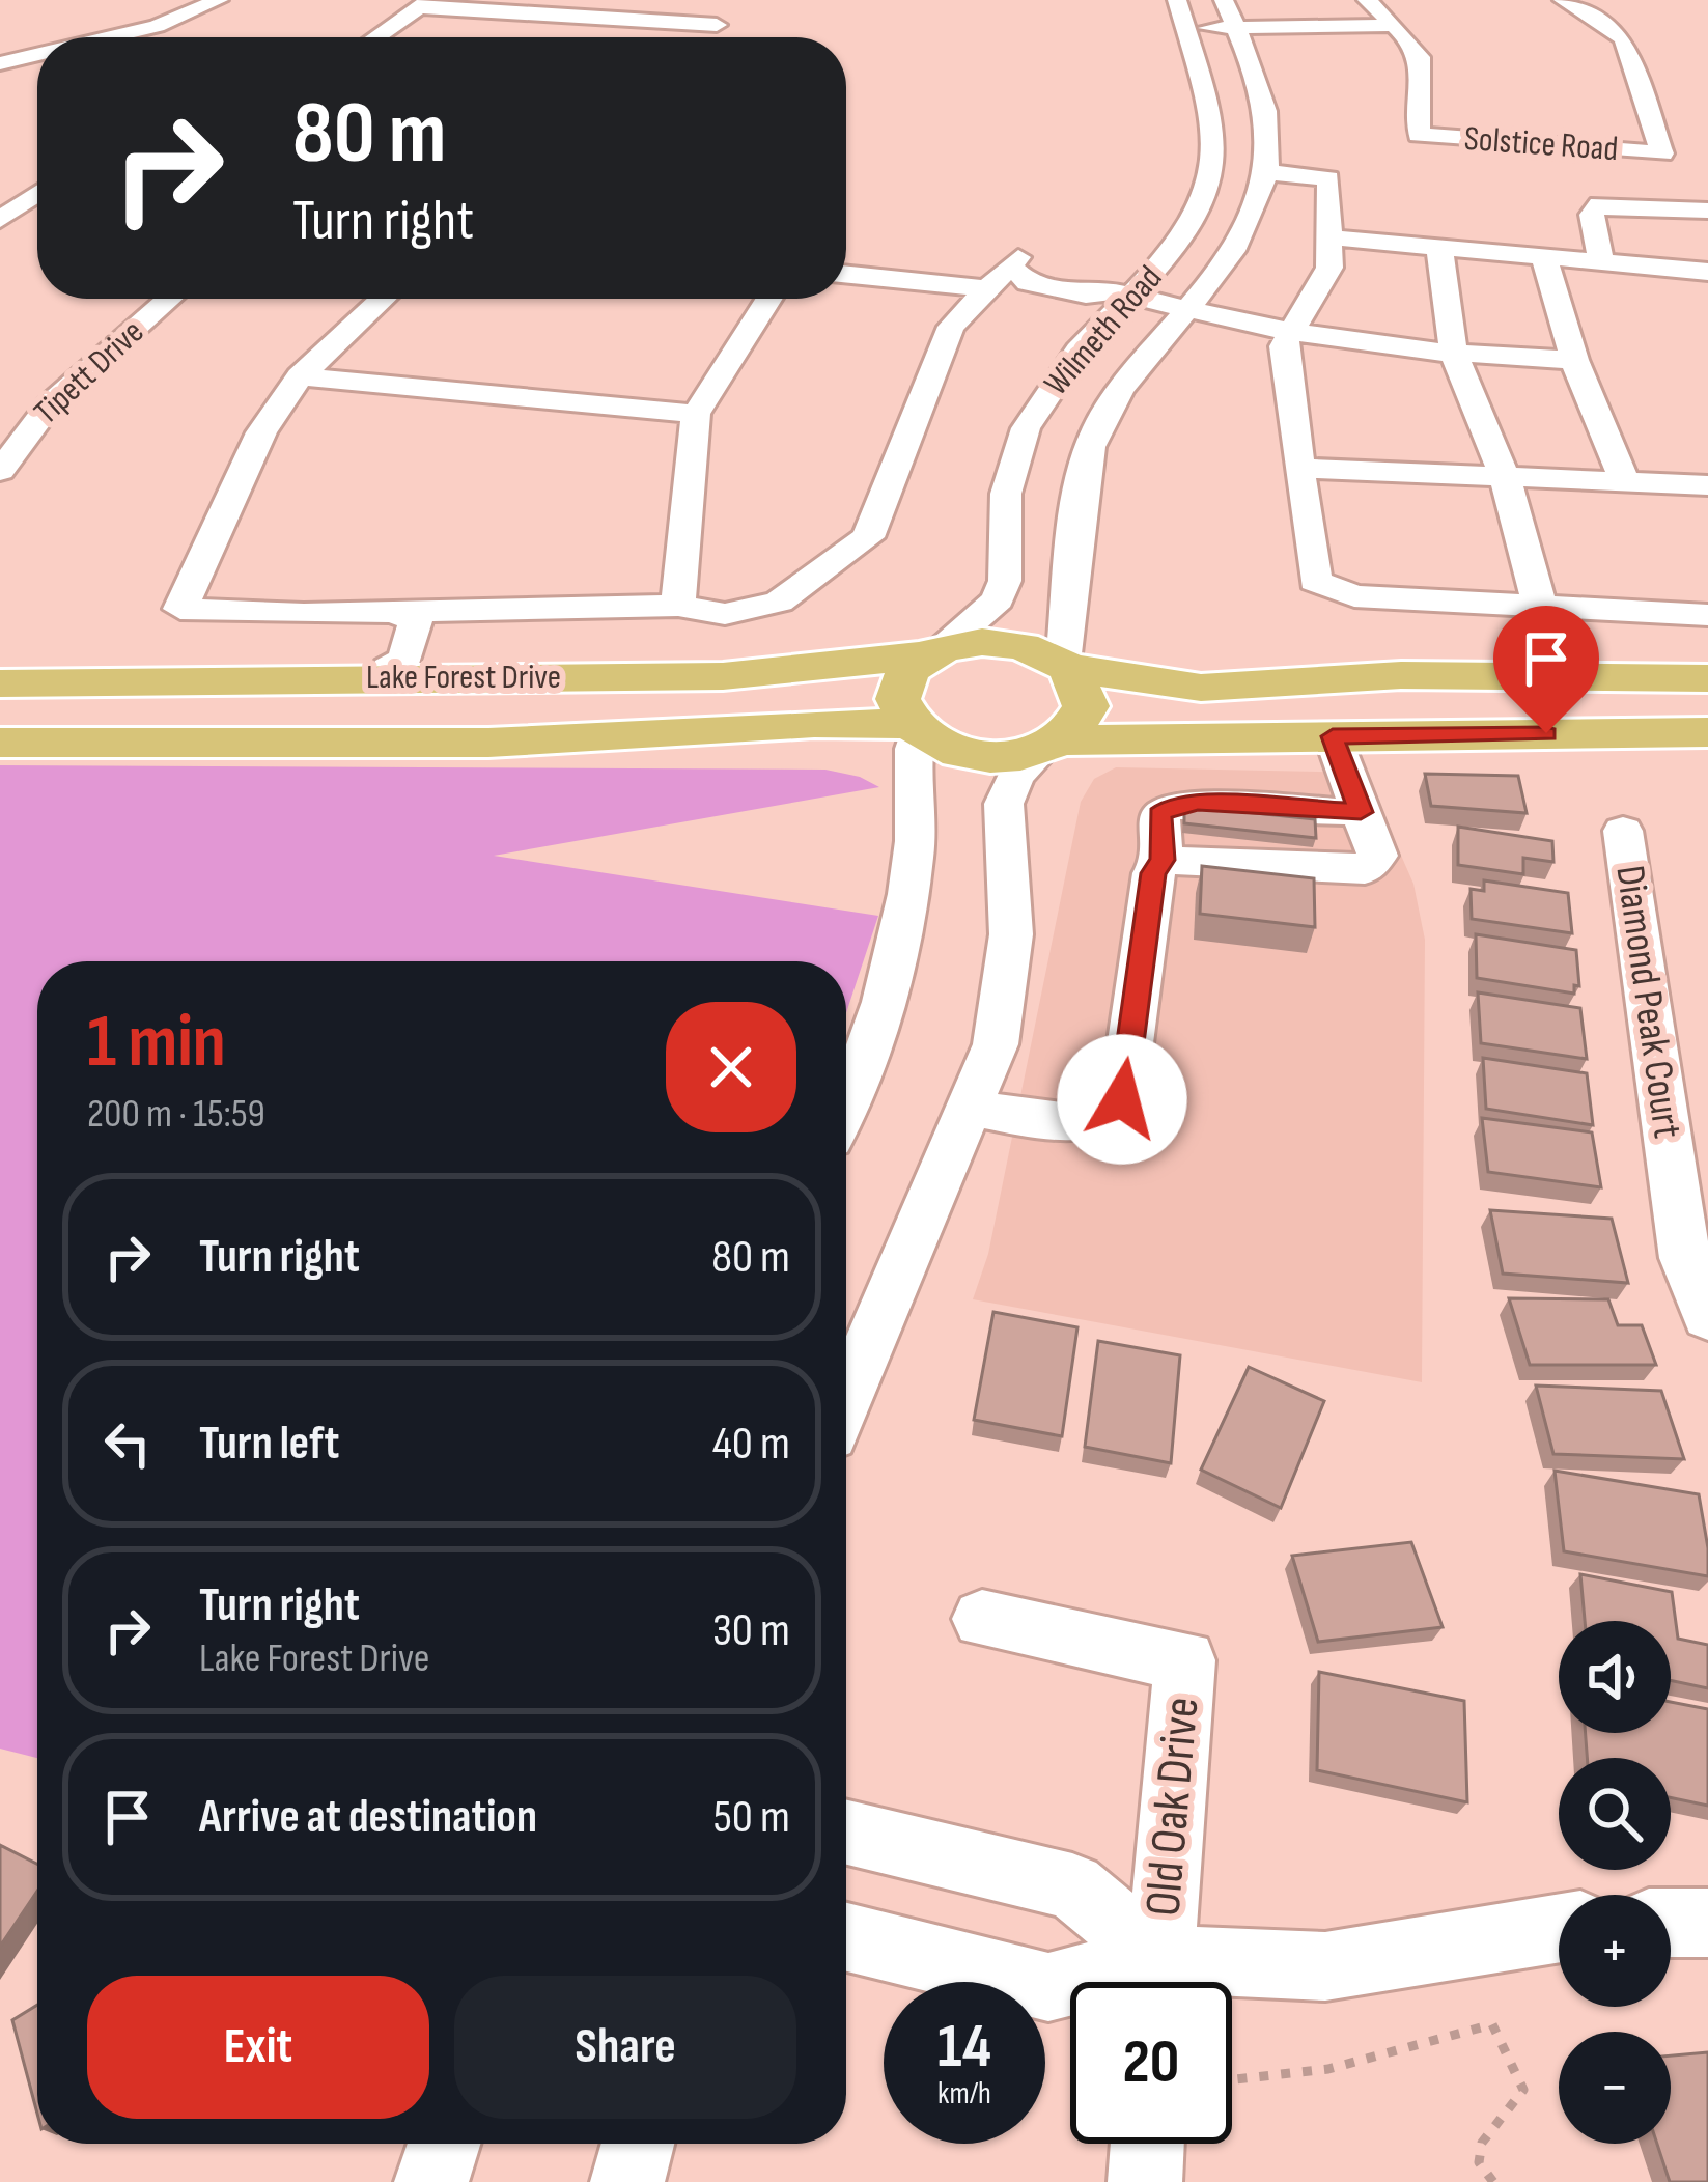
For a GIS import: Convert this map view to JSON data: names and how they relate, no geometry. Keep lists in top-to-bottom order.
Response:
{
  "streets": {
    "main road": ["Lake Forest Drive"],
    "street": [
      "Solstice Road",
      "Wilmeth Road",
      "Tipett Drive",
      "Diamond Peak Court",
      "Old Oak Drive"
    ]
  },
  "crossings": [
    ["Wilmeth Road", "Lake Forest Drive"]
  ],
  "page": {
    "turn": ["80 m", "Turn right"],
    "heading": ["1 min", "200 m · 15:59"],
    "list": [
      {
        "name": "Turn right",
        "value": "80 m"
      },
      {
        "name": "Turn left",
        "value": "40 m"
      },
      {
        "name": "Turn right",
        "note": "Lake Forest Drive",
        "value": "30 m"
      },
      {
        "name": "Arrive at destination",
        "value": "50 m"
      }
    ],
    "map_buttons": ["+", "−"],
    "buttons": ["Exit", "Share"],
    "speed": "14 km/h",
    "limit": "20"
  }
}
